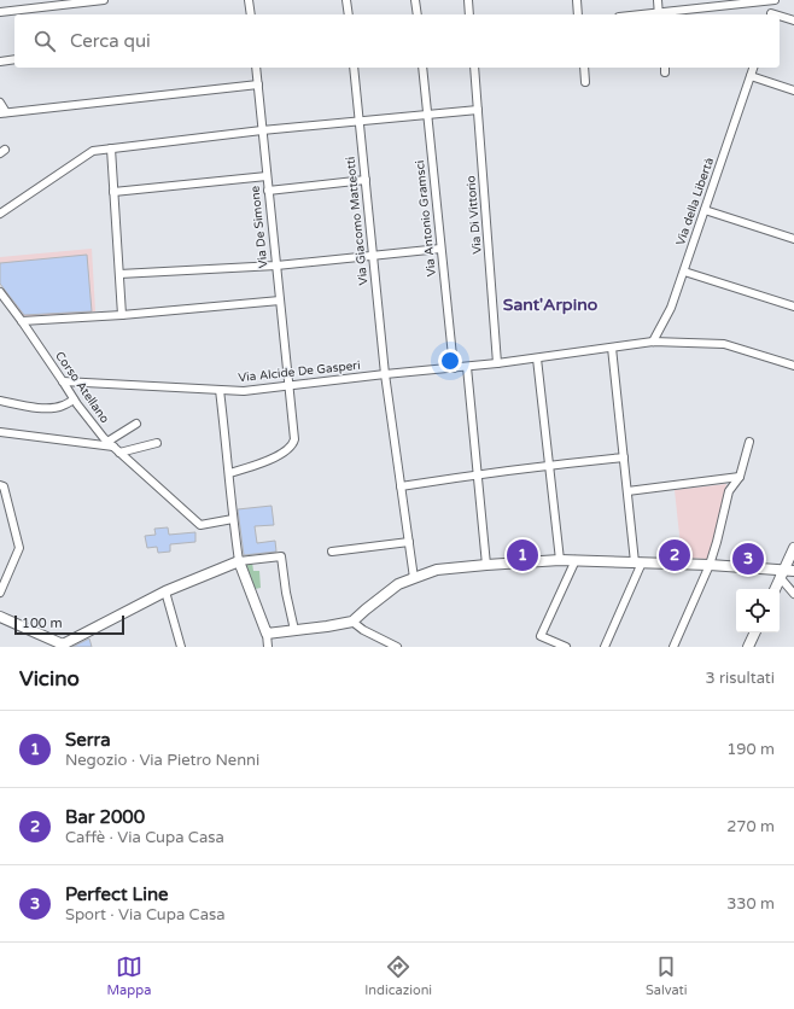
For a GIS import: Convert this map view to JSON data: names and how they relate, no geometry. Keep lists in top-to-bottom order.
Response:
{
  "streets": {
    "street": [
      "Via della Libertà",
      "Via Di Vittorio",
      "Via Antonio Gramsci",
      "Via Giacomo Matteotti",
      "Via De Simone",
      "Via Alcide De Gasperi",
      "Corso Atellano"
    ]
  },
  "crossings": [
    ["Via della Libertà", "Via Alcide De Gasperi"],
    ["Via Di Vittorio", "Via Alcide De Gasperi"],
    ["Via Antonio Gramsci", "Via Alcide De Gasperi"],
    ["Via Giacomo Matteotti", "Via Alcide De Gasperi"],
    ["Via De Simone", "Via Alcide De Gasperi"],
    ["Via Alcide De Gasperi", "Corso Atellano"]
  ],
  "districts": ["Sant'Arpino"],
  "scale_bar": "100 m",
  "page": {
    "search": "Cerca qui",
    "pins": ["1", "2", "3"],
    "scale": "100 m",
    "heading": ["Vicino", "3 risultati"],
    "list": [
      {
        "mark": "1",
        "name": "Serra",
        "note": "Negozio · Via Pietro Nenni",
        "value": "190 m"
      },
      {
        "mark": "2",
        "name": "Bar 2000",
        "note": "Caffè · Via Cupa Casa",
        "value": "270 m"
      },
      {
        "mark": "3",
        "name": "Perfect Line",
        "note": "Sport · Via Cupa Casa",
        "value": "330 m"
      }
    ],
    "nav": ["Mappa", "Indicazioni", "Salvati"]
  }
}
